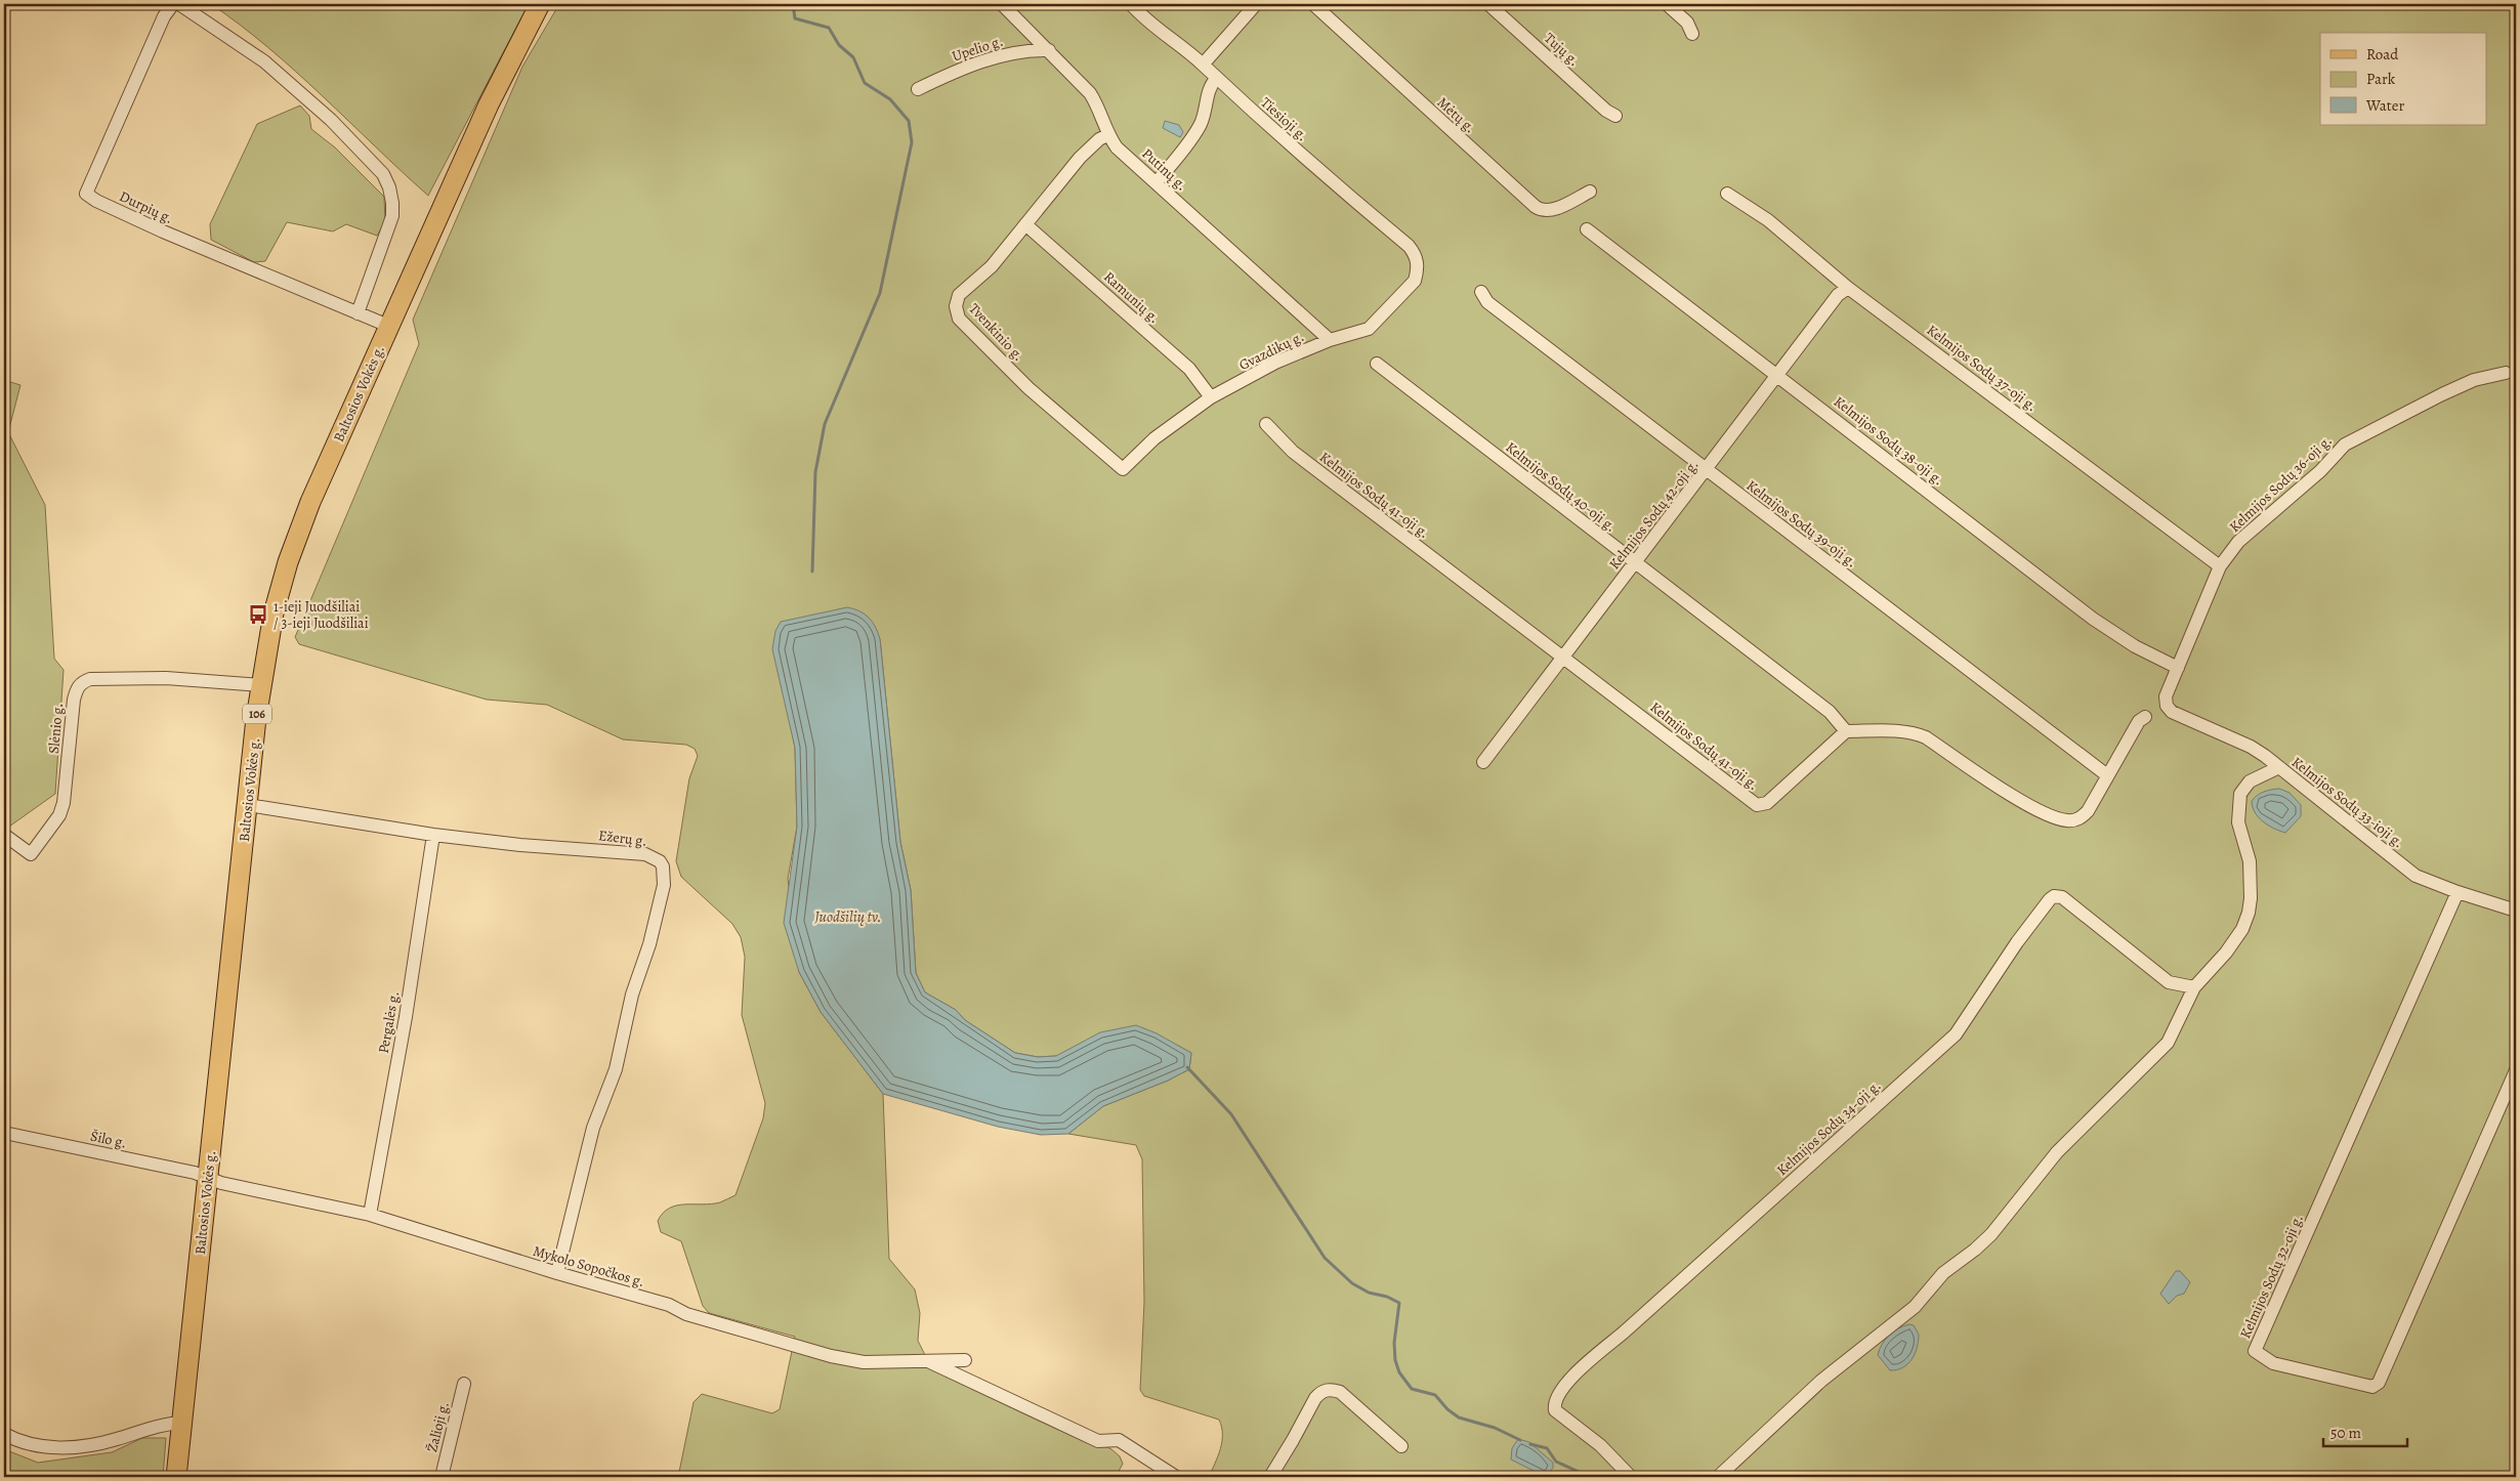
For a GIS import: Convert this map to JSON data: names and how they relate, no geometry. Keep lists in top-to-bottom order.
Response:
{
  "streets": {
    "main road": ["Baltosios Vokės g.", "106"],
    "street": [
      "Upelio g.",
      "Tujų g.",
      "Mėtų g.",
      "Tiesioji g.",
      "Putinų g.",
      "Durpių g.",
      "Ramunių g.",
      "Tvenkinio g.",
      "Gvazdikų g.",
      "Kelmijos Sodų 37-oji g.",
      "Kelmijos Sodų 38-oji g.",
      "Kelmijos Sodų 36-oji g.",
      "Kelmijos Sodų 40-oji g.",
      "Kelmijos Sodų 41-oji g.",
      "Kelmijos Sodų 42-oji g.",
      "Kelmijos Sodų 39-oji g.",
      "Slėnio g.",
      "Kelmijos Sodų 33-ioji g.",
      "Ežerų g.",
      "Pergalės g.",
      "Kelmijos Sodų 34-oji g.",
      "Šilo g.",
      "Mykolo Sopočkos g.",
      "Kelmijos Sodų 32-oji g.",
      "Žalioji g."
    ]
  },
  "crossings": [
    ["Upelio g.", "Putinų g."],
    ["Tiesioji g.", "Gvazdikų g."],
    ["Putinų g.", "Tvenkinio g."],
    ["Putinų g.", "Gvazdikų g."],
    ["Durpių g.", "Baltosios Vokės g."],
    ["Ramunių g.", "Tvenkinio g."],
    ["Ramunių g.", "Gvazdikų g."],
    ["Tvenkinio g.", "Gvazdikų g."],
    ["Kelmijos Sodų 37-oji g.", "Kelmijos Sodų 36-oji g."],
    ["Kelmijos Sodų 37-oji g.", "Kelmijos Sodų 42-oji g."],
    ["Baltosios Vokės g.", "Slėnio g."],
    ["Baltosios Vokės g.", "Ežerų g."],
    ["Baltosios Vokės g.", "Šilo g."],
    ["Baltosios Vokės g.", "Mykolo Sopočkos g."],
    ["Kelmijos Sodų 38-oji g.", "Kelmijos Sodų 36-oji g."],
    ["Kelmijos Sodų 38-oji g.", "Kelmijos Sodų 42-oji g."],
    ["Kelmijos Sodų 36-oji g.", "Kelmijos Sodų 33-ioji g."],
    ["Kelmijos Sodų 40-oji g.", "Kelmijos Sodų 41-oji g."],
    ["Kelmijos Sodų 40-oji g.", "Kelmijos Sodų 42-oji g."],
    ["Kelmijos Sodų 41-oji g.", "Kelmijos Sodų 42-oji g."],
    ["Kelmijos Sodų 42-oji g.", "Kelmijos Sodų 39-oji g."],
    ["Kelmijos Sodų 33-ioji g.", "Kelmijos Sodų 32-oji g."],
    ["Ežerų g.", "Pergalės g."],
    ["Ežerų g.", "Mykolo Sopočkos g."],
    ["Pergalės g.", "Mykolo Sopočkos g."],
    ["Šilo g.", "Mykolo Sopočkos g."]
  ],
  "water": ["Juodšilių tv."],
  "places": {
    "bus stop": ["1-ieji Juodšiliai / 3-ieji Juodšiliai"]
  },
  "legend": ["Road", "Park", "Water"],
  "scale_bar": "50 m"
}
